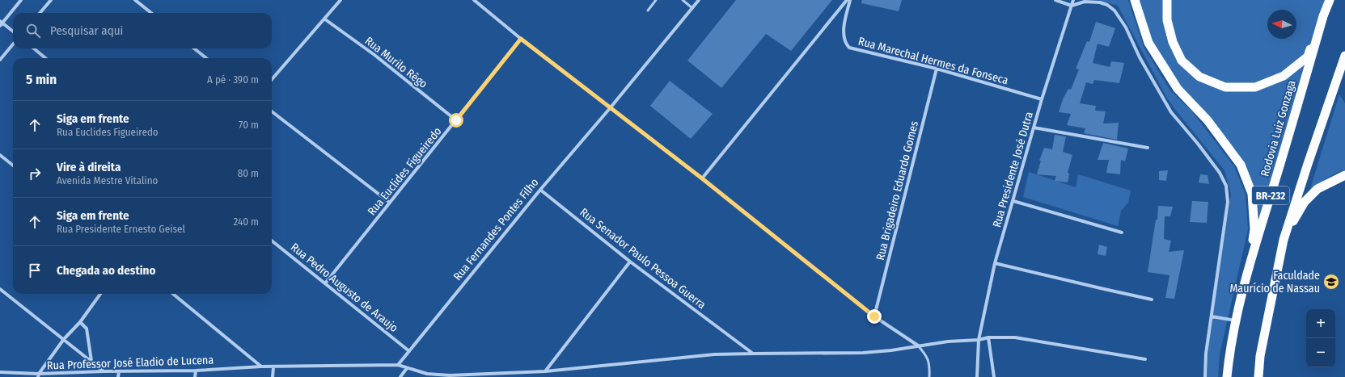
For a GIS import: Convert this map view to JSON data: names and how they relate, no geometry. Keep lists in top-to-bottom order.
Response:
{
  "streets": {
    "highway": ["Rodovia Luiz Gonzaga", "BR-232"],
    "street": [
      "Rua Marechal Hermes da Fonseca",
      "Rua Murilo Rêgo",
      "Rua Presidente José Dutra",
      "Rua Euclides Figueiredo",
      "Rua Brigadeiro Eduardo Gomes",
      "Rua Fernandes Pontes Filho",
      "Rua Senador Paulo Pessoa Guerra",
      "Rua Pedro Augusto de Araujo",
      "Rua Professor José Eladio de Lucena"
    ]
  },
  "crossings": [
    ["Rua Marechal Hermes da Fonseca", "Rua Presidente José Dutra"],
    ["Rua Marechal Hermes da Fonseca", "Rua Brigadeiro Eduardo Gomes"],
    ["Rua Murilo Rêgo", "Rua Euclides Figueiredo"],
    ["Rua Euclides Figueiredo", "Rua Pedro Augusto de Araujo"],
    ["Rua Fernandes Pontes Filho", "Rua Senador Paulo Pessoa Guerra"],
    ["Rua Fernandes Pontes Filho", "Rua Pedro Augusto de Araujo"],
    ["Rua Fernandes Pontes Filho", "Rua Professor José Eladio de Lucena"]
  ],
  "places": {
    "school or university": ["Faculdade Maurício de Nassau"]
  },
  "north": "left",
  "page": {
    "search": "Pesquisar aqui",
    "heading": ["5 min", "A pé · 390 m"],
    "list": [
      ["Siga em frente", "Rua Euclides Figueiredo", "70 m"],
      ["Vire à direita", "Avenida Mestre Vitalino", "80 m"],
      ["Siga em frente", "Rua Presidente Ernesto Geisel", "240 m"],
      "Chegada ao destino"
    ],
    "map_buttons": ["+", "−"]
  }
}
